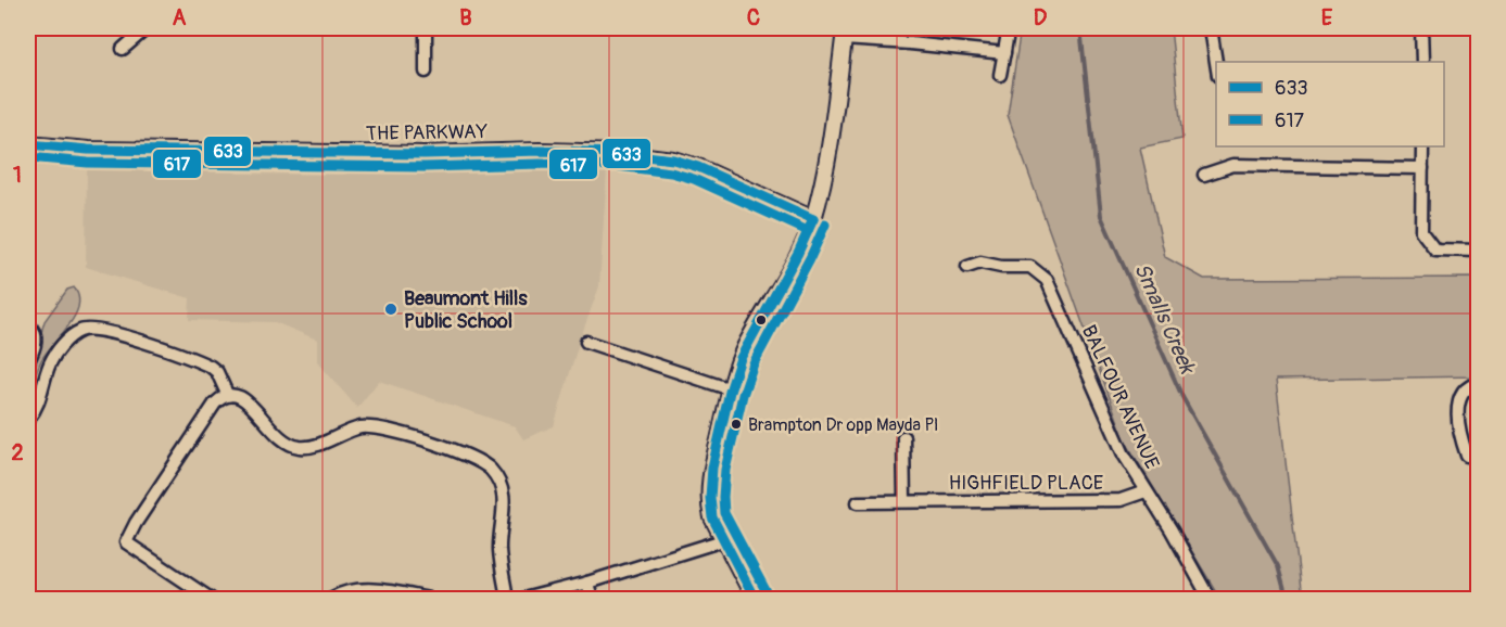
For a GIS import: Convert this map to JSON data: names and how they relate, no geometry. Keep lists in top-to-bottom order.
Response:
{
  "streets": {
    "street": ["THE PARKWAY", "BALFOUR AVENUE", "HIGHFIELD PLACE"]
  },
  "crossings": [
    ["BALFOUR AVENUE", "HIGHFIELD PLACE"]
  ],
  "water": ["Smalls Creek"],
  "places": ["Beaumont Hills Public School", "Brampton Dr opp Mayda Pl"],
  "lines": ["transit line 633", "transit line 617"],
  "legend": ["633", "617"],
  "grid": {
    "columns": [
      "A",
      "B",
      "C",
      "D",
      "E"
    ],
    "rows": ["1", "2"]
  }
}
